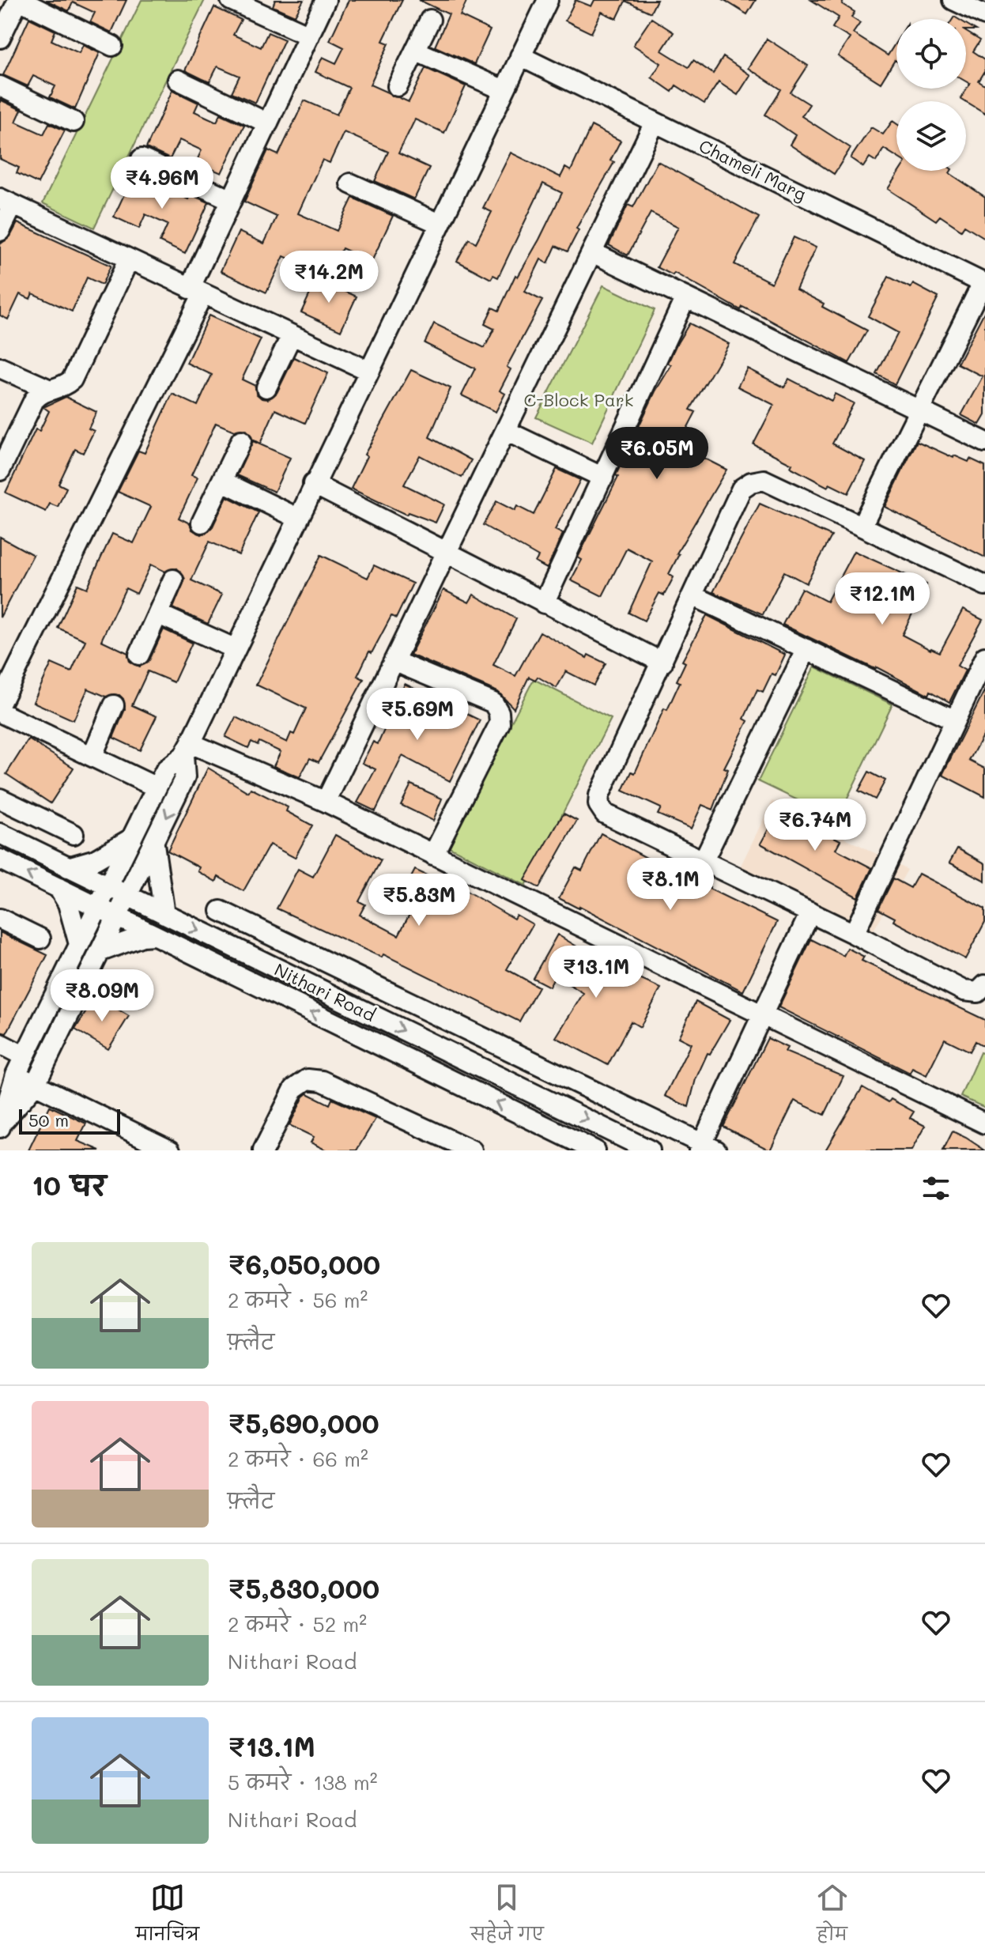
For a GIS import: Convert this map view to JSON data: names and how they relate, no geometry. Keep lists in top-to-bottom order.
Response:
{
  "streets": {
    "street": ["Chameli Marg", "Nithari Road"]
  },
  "parks": ["C-Block Park"],
  "scale_bar": "50 m",
  "page": {
    "price": [
      "₹4.96M",
      "₹14.2M",
      "₹6.05M",
      "₹12.1M",
      "₹5.69M",
      "₹6.74M",
      "₹8.1M",
      "₹5.83M",
      "₹13.1M",
      "₹8.09M"
    ],
    "scale": "50 m",
    "heading": "10 घर",
    "list": [
      {
        "name": "₹6,050,000",
        "note": "2 कमरे · 56 m² · फ़्लैट"
      },
      {
        "name": "₹5,690,000",
        "note": "2 कमरे · 66 m² · फ़्लैट"
      },
      {
        "name": "₹5,830,000",
        "note": "2 कमरे · 52 m² · Nithari Road"
      },
      {
        "name": "₹13.1M",
        "note": "5 कमरे · 138 m² · Nithari Road"
      }
    ],
    "tabs": ["मानचित्र", "सहेजे गए", "होम"]
  }
}
